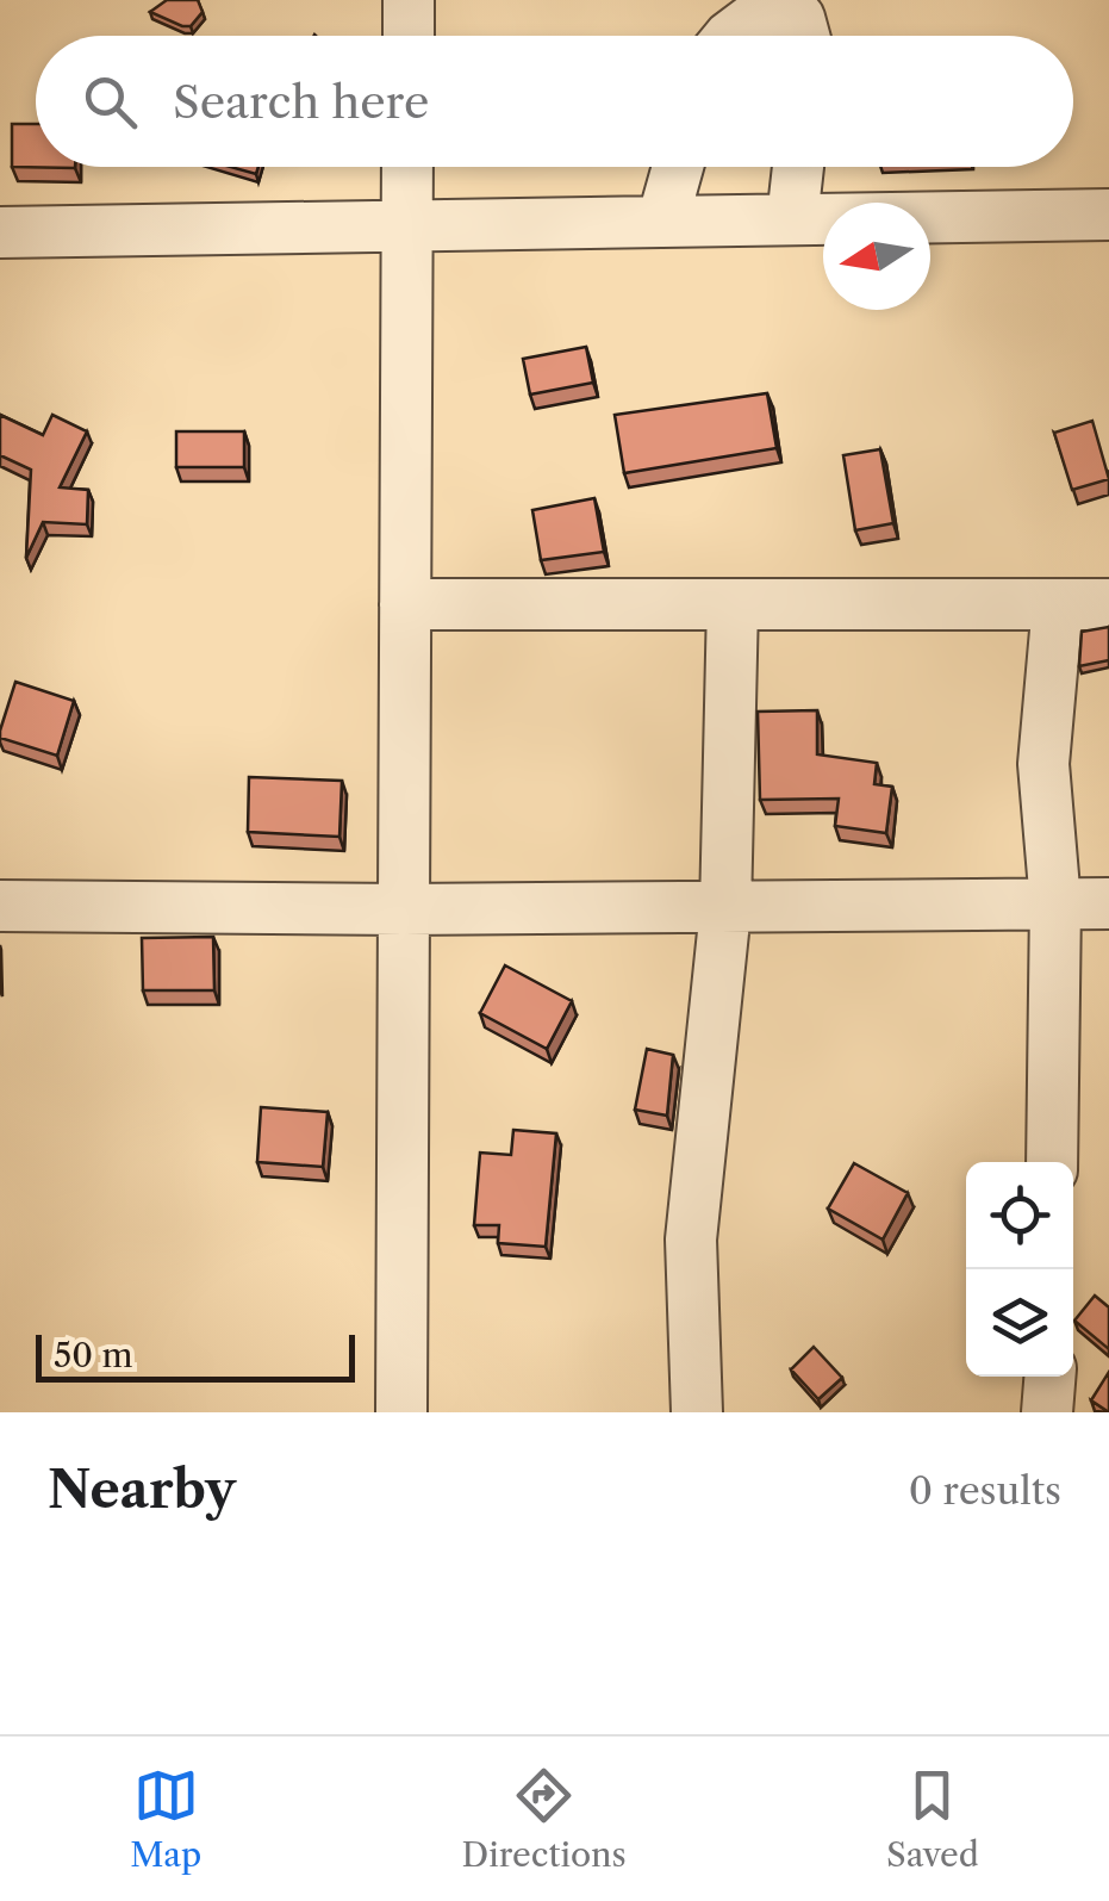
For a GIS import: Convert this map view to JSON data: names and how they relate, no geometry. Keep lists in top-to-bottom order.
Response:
{
  "scale_bar": "50 m",
  "north": "left",
  "page": {
    "search": "Search here",
    "scale": "50 m",
    "heading": ["Nearby", "0 results"],
    "nav": ["Map", "Directions", "Saved"]
  }
}
